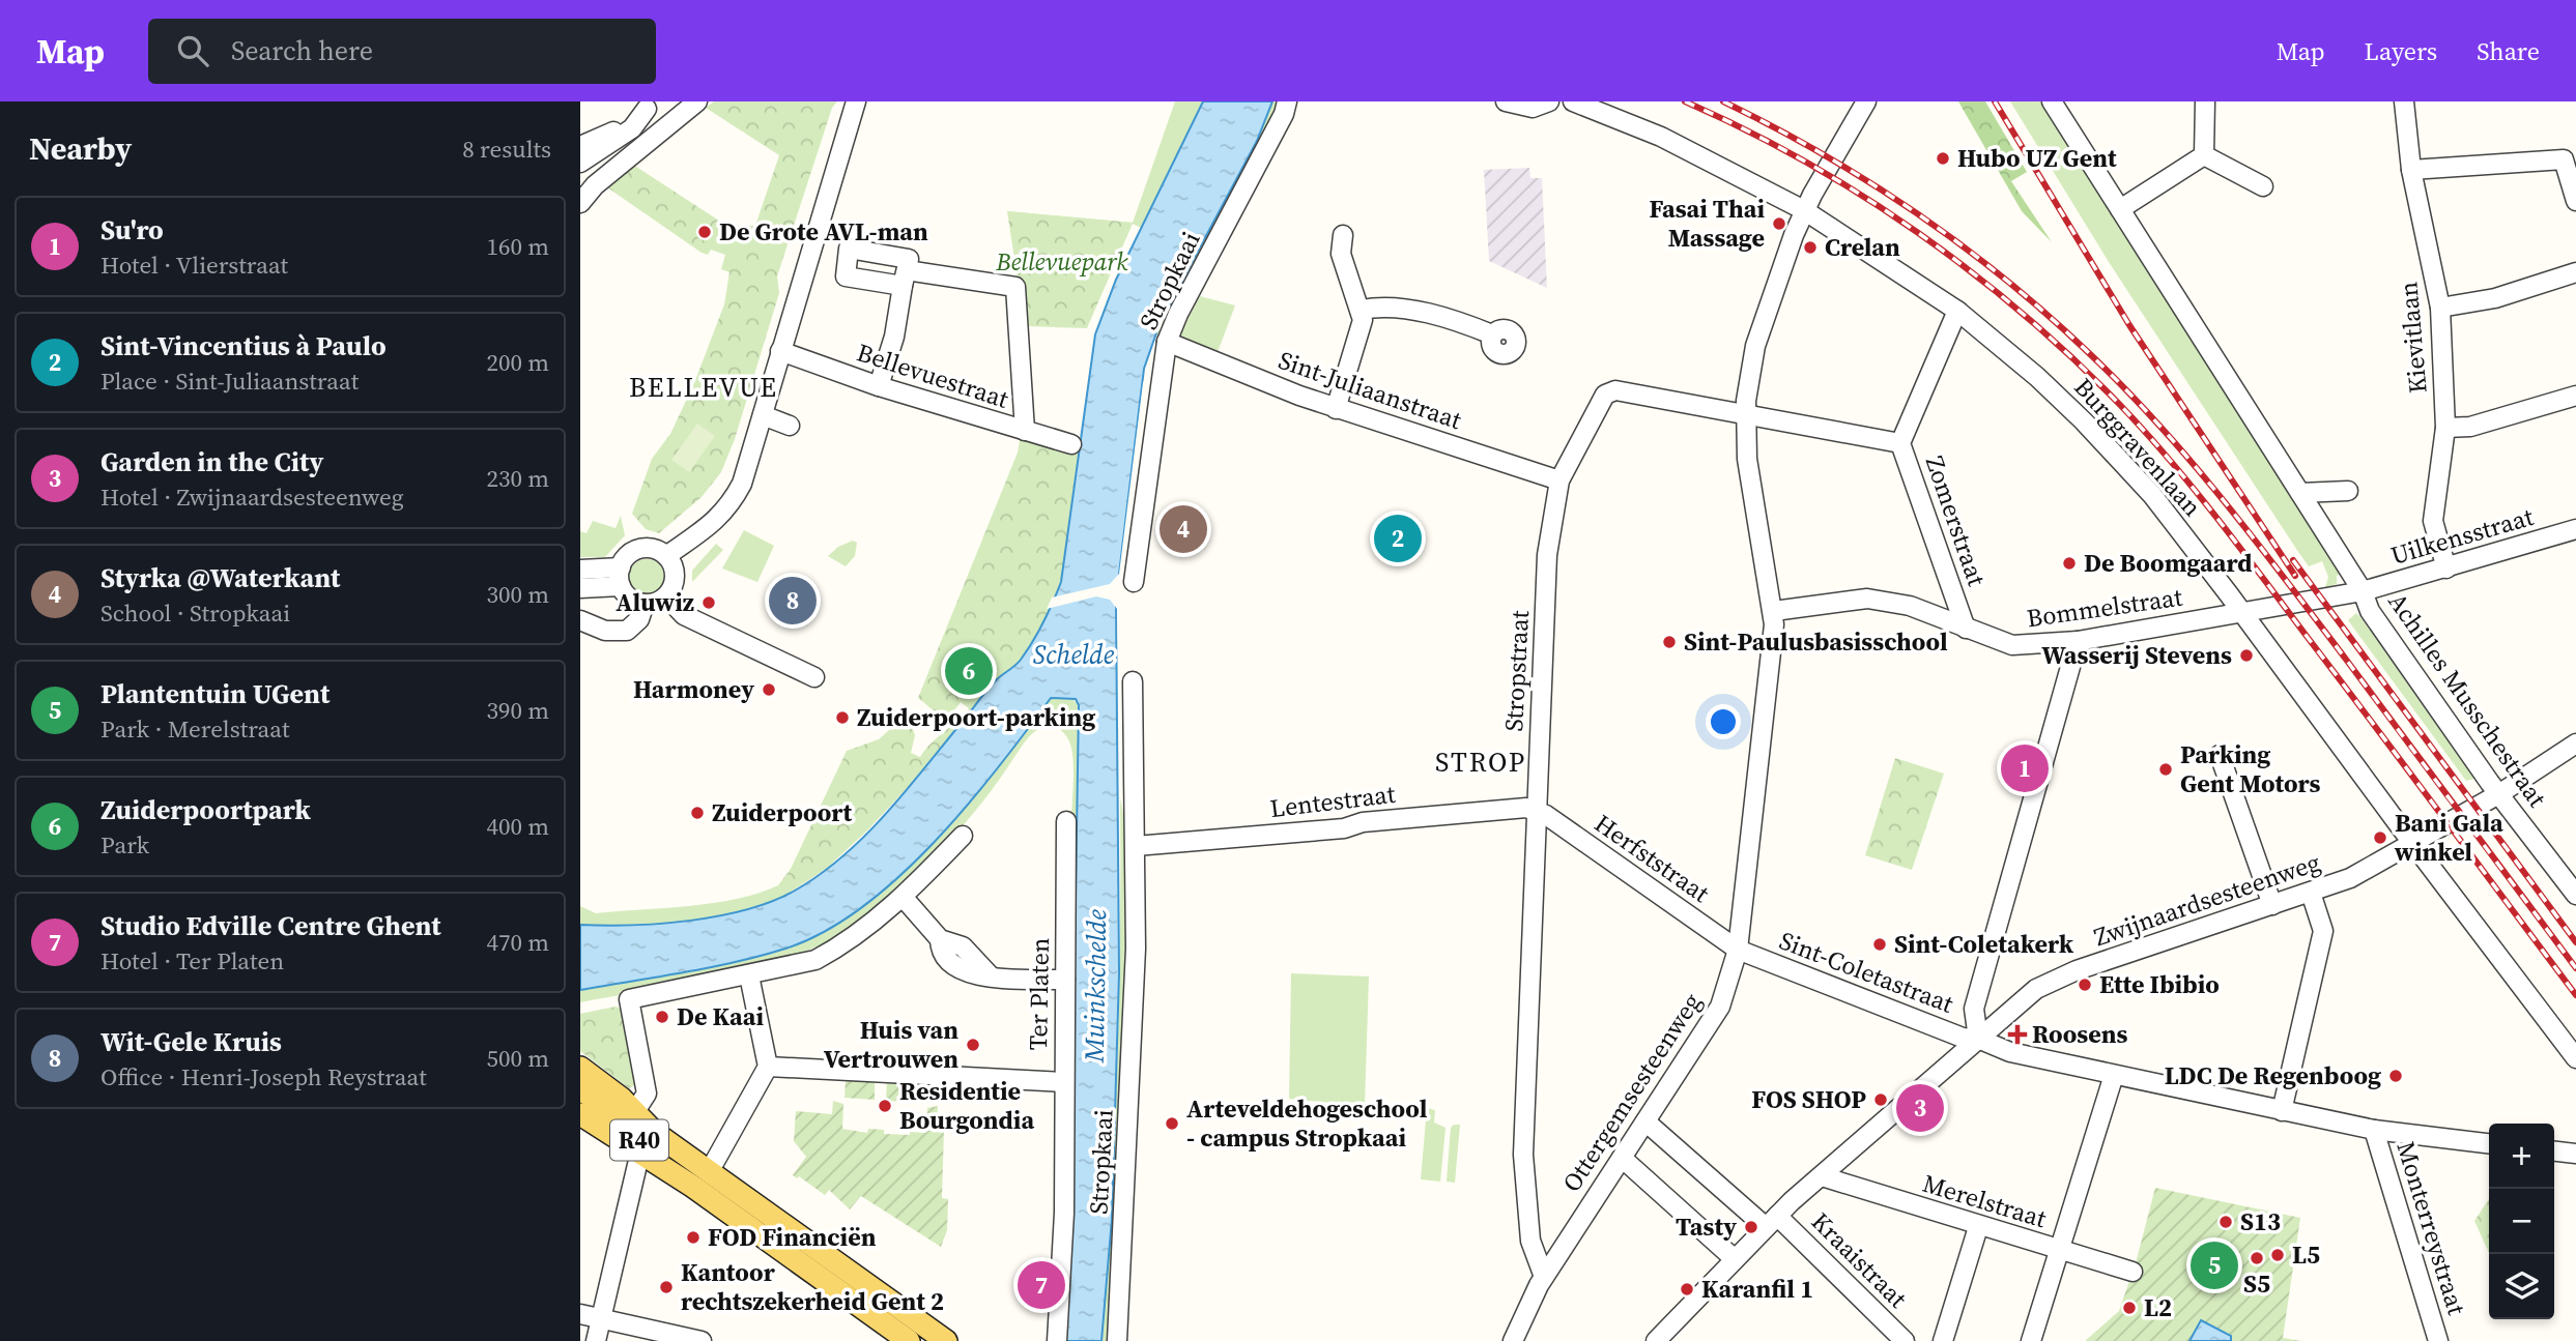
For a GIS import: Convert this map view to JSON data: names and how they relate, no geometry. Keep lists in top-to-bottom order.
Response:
{
  "streets": {
    "main road": ["R40"],
    "street": [
      "Stropkaai",
      "Kievitlaan",
      "Bellevuestraat",
      "Sint-Juliaanstraat",
      "Burggravenlaan",
      "Zomerstraat",
      "Uilkensstraat",
      "Bommelstraat",
      "Stropstraat",
      "Achilles Musschestraat",
      "Lentestraat",
      "Herfststraat",
      "Zwijnaardsesteenweg",
      "Sint-Coletastraat",
      "Ter Platen",
      "Ottergemsesteenweg",
      "Merelstraat",
      "Monterreystraat",
      "Kraaistraat"
    ]
  },
  "crossings": [
    ["Stropkaai", "Sint-Juliaanstraat"],
    ["Stropkaai", "Lentestraat"],
    ["Kievitlaan", "Uilkensstraat"],
    ["Sint-Juliaanstraat", "Stropstraat"],
    ["Burggravenlaan", "Zomerstraat"],
    ["Burggravenlaan", "Bommelstraat"],
    ["Burggravenlaan", "Zwijnaardsesteenweg"],
    ["Burggravenlaan", "Ottergemsesteenweg"],
    ["Zomerstraat", "Bommelstraat"],
    ["Uilkensstraat", "Bommelstraat"],
    ["Uilkensstraat", "Achilles Musschestraat"],
    ["Bommelstraat", "Achilles Musschestraat"],
    ["Bommelstraat", "Ottergemsesteenweg"],
    ["Stropstraat", "Lentestraat"],
    ["Stropstraat", "Herfststraat"],
    ["Stropstraat", "Ottergemsesteenweg"],
    ["Achilles Musschestraat", "Zwijnaardsesteenweg"],
    ["Lentestraat", "Herfststraat"],
    ["Herfststraat", "Sint-Coletastraat"],
    ["Herfststraat", "Ottergemsesteenweg"],
    ["Zwijnaardsesteenweg", "Sint-Coletastraat"],
    ["Zwijnaardsesteenweg", "Merelstraat"],
    ["Zwijnaardsesteenweg", "Kraaistraat"],
    ["Sint-Coletastraat", "Ottergemsesteenweg"],
    ["Sint-Coletastraat", "Monterreystraat"],
    ["Ottergemsesteenweg", "Kraaistraat"]
  ],
  "districts": ["BELLEVUE", "STROP"],
  "water": ["Schelde", "Muinkschelde"],
  "parks": ["Bellevuepark"],
  "places": {
    "other": [
      "Hubo UZ Gent",
      "Fasai Thai Massage",
      "De Grote AVL-man",
      "Crelan",
      "De Boomgaard",
      "Aluwiz",
      "Sint-Paulusbasisschool",
      "Wasserij Stevens",
      "Harmoney",
      "Zuiderpoort-parking",
      "Parking Gent Motors",
      "Zuiderpoort",
      "Bani Gala winkel",
      "Sint-Coletakerk",
      "Ette Ibibio",
      "De Kaai",
      "Huis van Vertrouwen",
      "LDC De Regenboog",
      "FOS SHOP",
      "Residentie Bourgondia",
      "Arteveldehogeschool - campus Stropkaai",
      "S13",
      "Tasty",
      "FOD Financiën",
      "L5",
      "S5",
      "Kantoor rechtszekerheid Gent 2",
      "Karanfil 1",
      "L2"
    ],
    "health": ["Roosens"]
  },
  "page": {
    "header": "Map",
    "search": "Search here",
    "nav": ["Map", "Layers", "Share"],
    "heading": ["Nearby", "8 results"],
    "list": [
      {
        "mark": "1",
        "name": "Su'ro",
        "note": "Hotel · Vlierstraat",
        "value": "160 m"
      },
      {
        "mark": "2",
        "name": "Sint-Vincentius à Paulo",
        "note": "Place · Sint-Juliaanstraat",
        "value": "200 m"
      },
      {
        "mark": "3",
        "name": "Garden in the City",
        "note": "Hotel · Zwijnaardsesteenweg",
        "value": "230 m"
      },
      {
        "mark": "4",
        "name": "Styrka @Waterkant",
        "note": "School · Stropkaai",
        "value": "300 m"
      },
      {
        "mark": "5",
        "name": "Plantentuin UGent",
        "note": "Park · Merelstraat",
        "value": "390 m"
      },
      {
        "mark": "6",
        "name": "Zuiderpoortpark",
        "note": "Park",
        "value": "400 m"
      },
      {
        "mark": "7",
        "name": "Studio Edville Centre Ghent",
        "note": "Hotel · Ter Platen",
        "value": "470 m"
      },
      {
        "mark": "8",
        "name": "Wit-Gele Kruis",
        "note": "Office · Henri-Joseph Reystraat",
        "value": "500 m"
      }
    ],
    "pins": [
      "4",
      "2",
      "8",
      "6",
      "1",
      "3",
      "5",
      "7"
    ],
    "map_buttons": ["+", "−"]
  }
}
